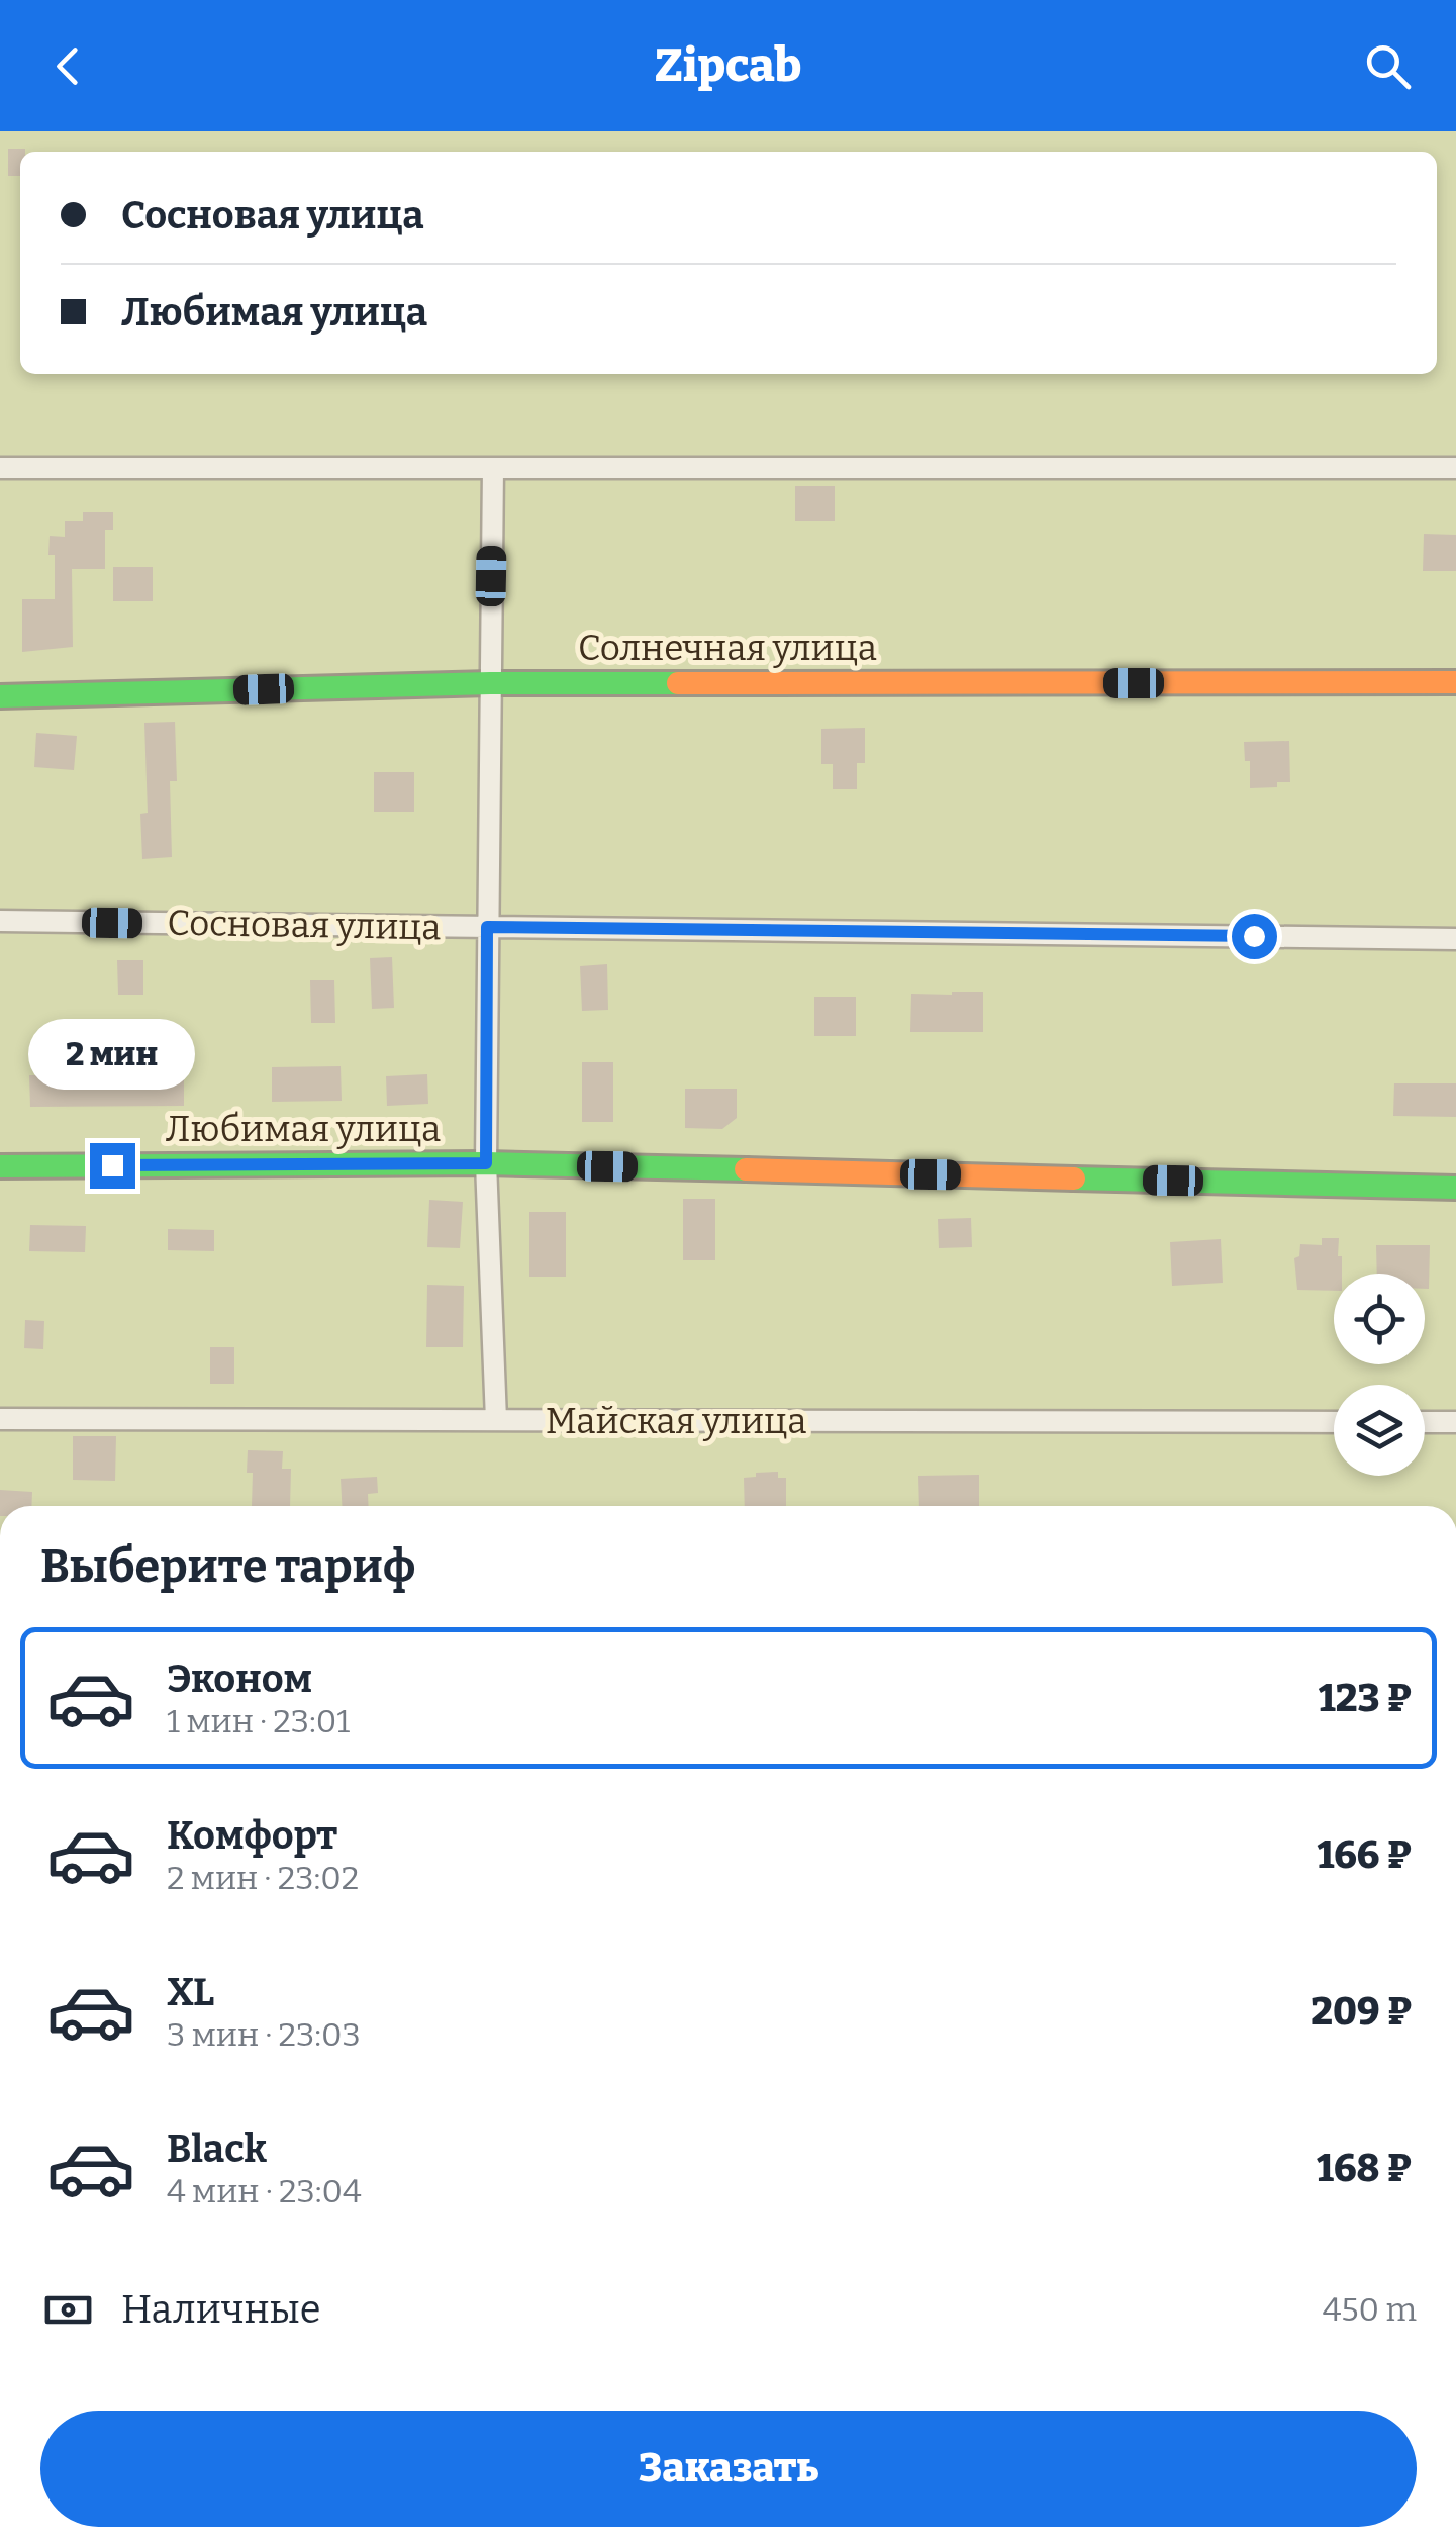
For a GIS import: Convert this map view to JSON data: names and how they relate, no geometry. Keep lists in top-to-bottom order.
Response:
{
  "streets": {
    "main road": ["Солнечная улица", "Любимая улица"],
    "street": ["Сосновая улица", "Майская улица"]
  },
  "page": {
    "header": "Zipcab",
    "banner": ["Сосновая улица", "Любимая улица"],
    "bubble": "2 мин",
    "heading": "Выберите тариф",
    "list": [
      {
        "name": "Эконом",
        "note": "1 мин · 23:01",
        "value": "123 ₽"
      },
      {
        "name": "Комфорт",
        "note": "2 мин · 23:02",
        "value": "166 ₽"
      },
      {
        "name": "XL",
        "note": "3 мин · 23:03",
        "value": "209 ₽"
      },
      {
        "name": "Black",
        "note": "4 мин · 23:04",
        "value": "168 ₽"
      }
    ],
    "pay": ["Наличные", "450 m"],
    "buttons": "Заказать"
  }
}
